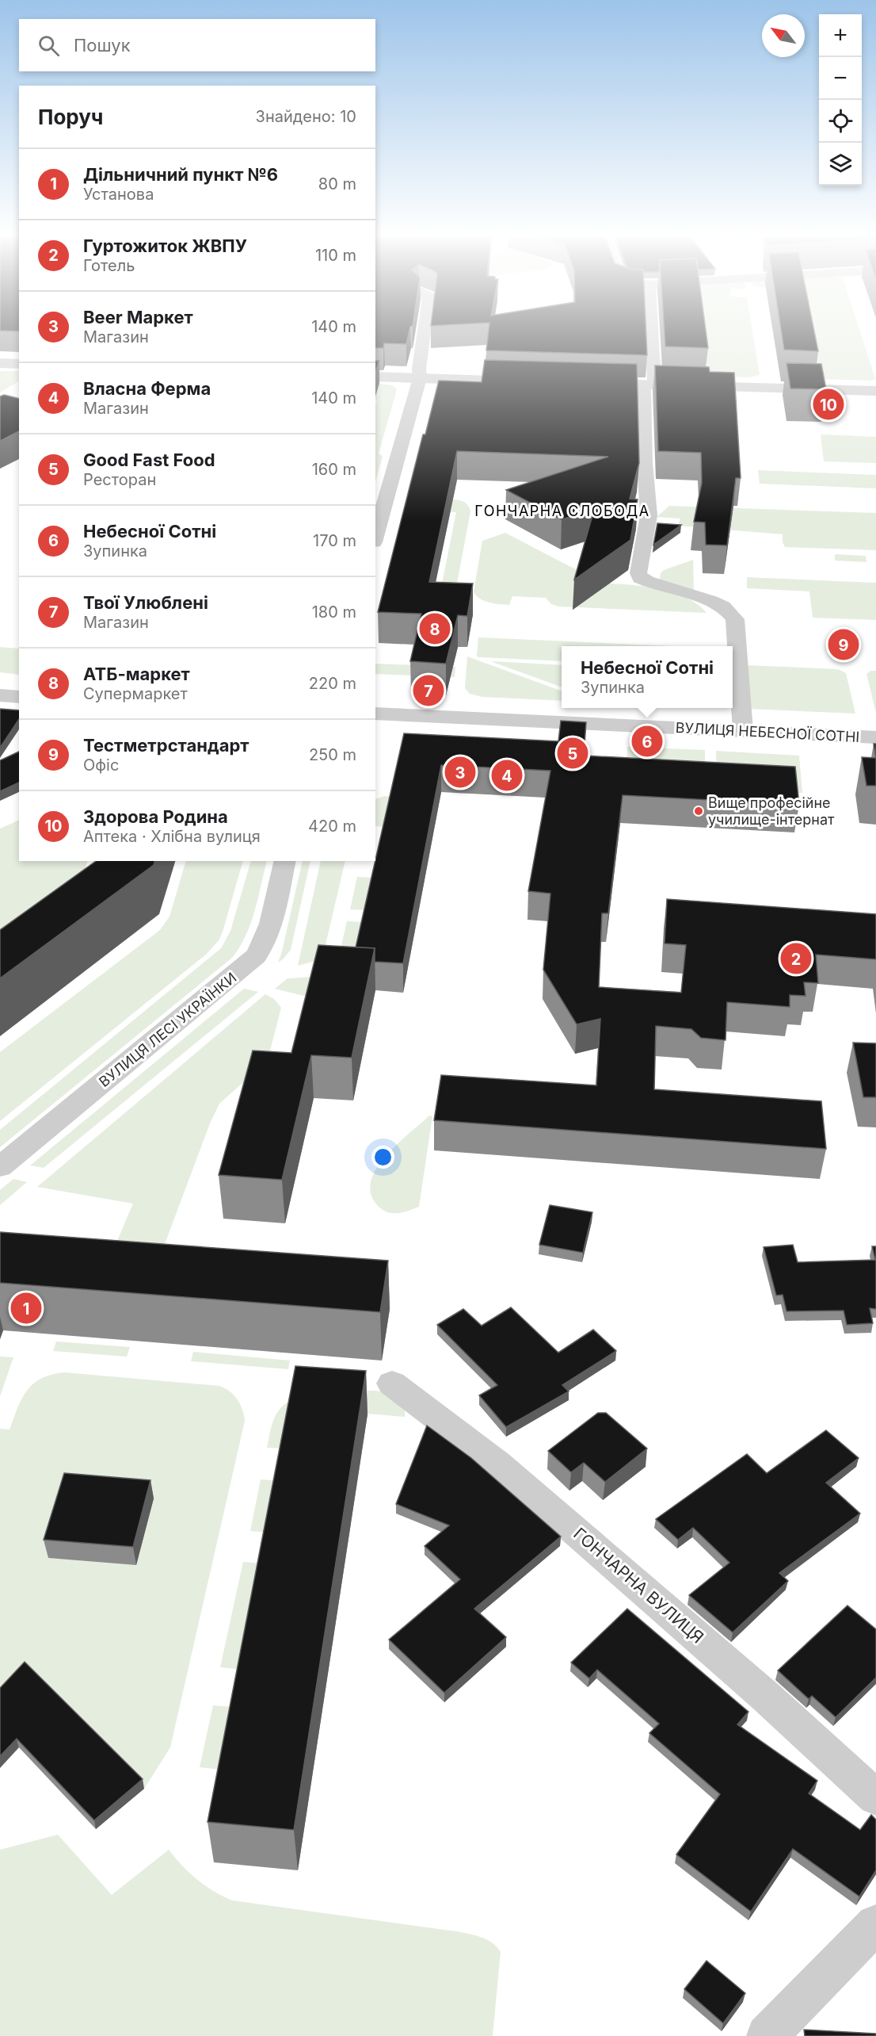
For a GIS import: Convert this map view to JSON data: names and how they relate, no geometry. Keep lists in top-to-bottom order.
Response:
{
  "streets": {
    "street": ["ВУЛИЦЯ НЕБЕСНОЇ СОТНІ", "ВУЛИЦЯ ЛЕСІ УКРАЇНКИ", "ГОНЧАРНА ВУЛИЦЯ"]
  },
  "districts": ["ГОНЧАРНА СЛОБОДА"],
  "places": ["Вище професійне училище-інтернат"],
  "north": "top left",
  "page": {
    "map_buttons": ["+", "−"],
    "search": "Пошук",
    "heading": ["Поруч", "Знайдено: 10"],
    "list": [
      {
        "mark": "1",
        "name": "Дільничний пункт №6",
        "note": "Установа",
        "value": "80 m"
      },
      {
        "mark": "2",
        "name": "Гуртожиток ЖВПУ",
        "note": "Готель",
        "value": "110 m"
      },
      {
        "mark": "3",
        "name": "Beer Маркет",
        "note": "Магазин",
        "value": "140 m"
      },
      {
        "mark": "4",
        "name": "Власна Ферма",
        "note": "Магазин",
        "value": "140 m"
      },
      {
        "mark": "5",
        "name": "Good Fast Food",
        "note": "Ресторан",
        "value": "160 m"
      },
      {
        "mark": "6",
        "name": "Небесної Сотні",
        "note": "Зупинка",
        "value": "170 m"
      },
      {
        "mark": "7",
        "name": "Твої Улюблені",
        "note": "Магазин",
        "value": "180 m"
      },
      {
        "mark": "8",
        "name": "АТБ-маркет",
        "note": "Супермаркет",
        "value": "220 m"
      },
      {
        "mark": "9",
        "name": "Тестметрстандарт",
        "note": "Офіс",
        "value": "250 m"
      },
      {
        "mark": "10",
        "name": "Здорова Родина",
        "note": "Аптека · Хлібна вулиця",
        "value": "420 m"
      }
    ],
    "pins": [
      "10",
      "8",
      "9",
      "7",
      "6",
      "5",
      "3",
      "4",
      "2",
      "1"
    ],
    "popup": ["Небесної Сотні", "Зупинка"]
  }
}
